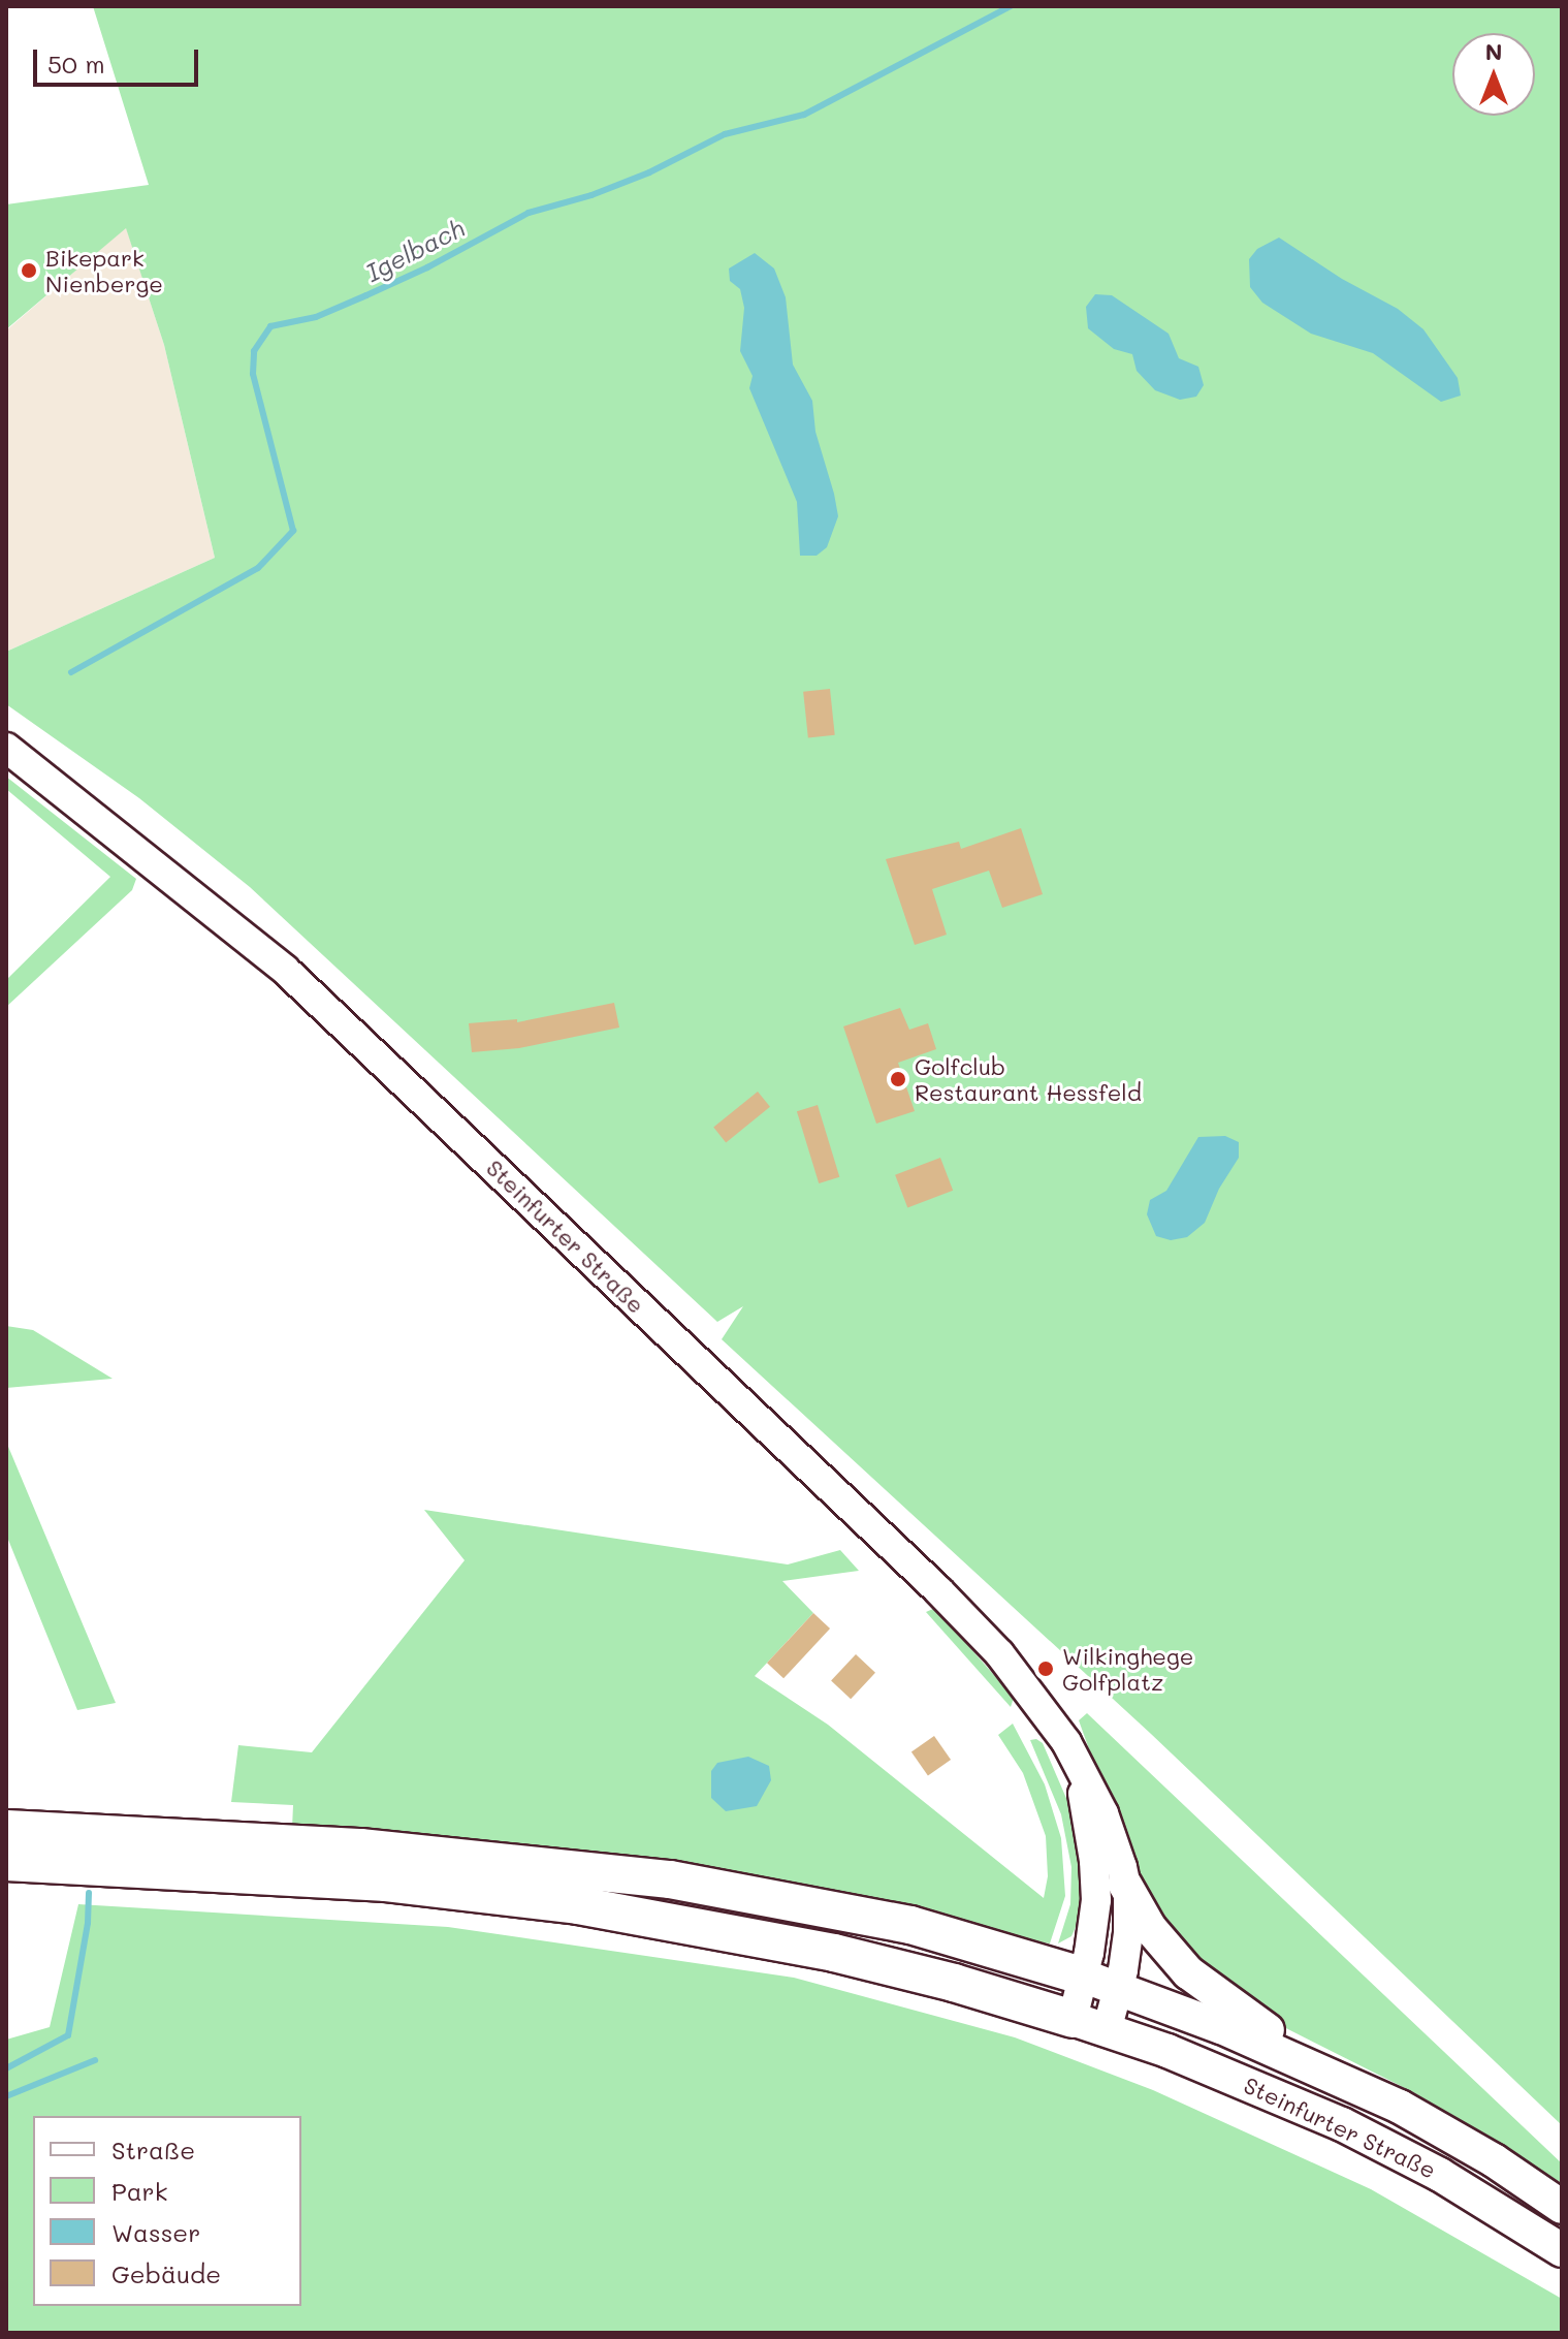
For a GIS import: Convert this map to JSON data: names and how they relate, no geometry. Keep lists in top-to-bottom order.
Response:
{
  "streets": {
    "main road": ["Steinfurter Straße"]
  },
  "water": ["Igelbach"],
  "places": ["Bikepark Nienberge", "Golfclub Restaurant Hessfeld", "Wilkinghege Golfplatz"],
  "legend": [
    "Straße",
    "Park",
    "Wasser",
    "Gebäude"
  ],
  "scale_bar": "50 m",
  "north": "top"
}
